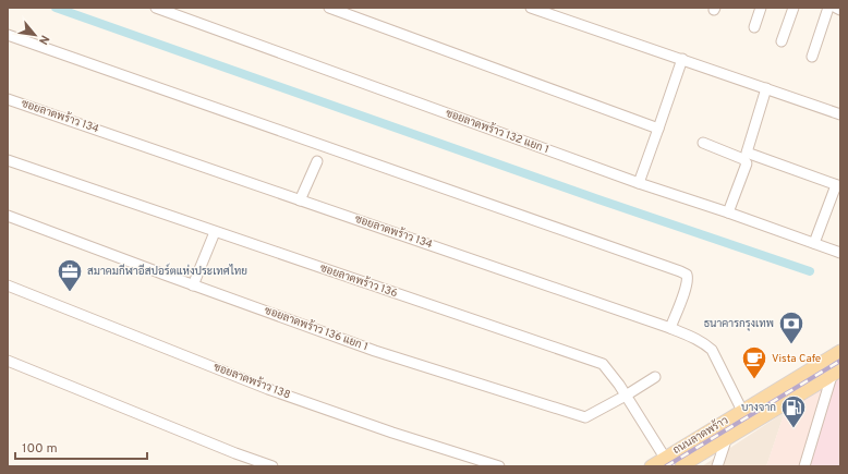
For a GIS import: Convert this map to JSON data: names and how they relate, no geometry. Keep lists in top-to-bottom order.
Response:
{
  "streets": {
    "main road": ["ถนนลาดพร้าว"],
    "street": [
      "ซอยลาดพร้าว 134",
      "ซอยลาดพร้าว 132 แยก 1",
      "ซอยลาดพร้าว 136",
      "ซอยลาดพร้าว 136 แยก 1",
      "ซอยลาดพร้าว 138"
    ]
  },
  "crossings": [
    ["ซอยลาดพร้าว 134", "ถนนลาดพร้าว"],
    ["ซอยลาดพร้าว 136", "ซอยลาดพร้าว 136 แยก 1"],
    ["ซอยลาดพร้าว 136", "ถนนลาดพร้าว"]
  ],
  "places": {
    "office": ["สมาคมกีฬาอีสปอร์ตแห่งประเทศไทย"],
    "bank": ["ธนาคารกรุงเทพ"],
    "cafe": ["Vista Cafe"],
    "fuel station": ["บางจาก"]
  },
  "scale_bar": "100 m",
  "north": "bottom right"
}
